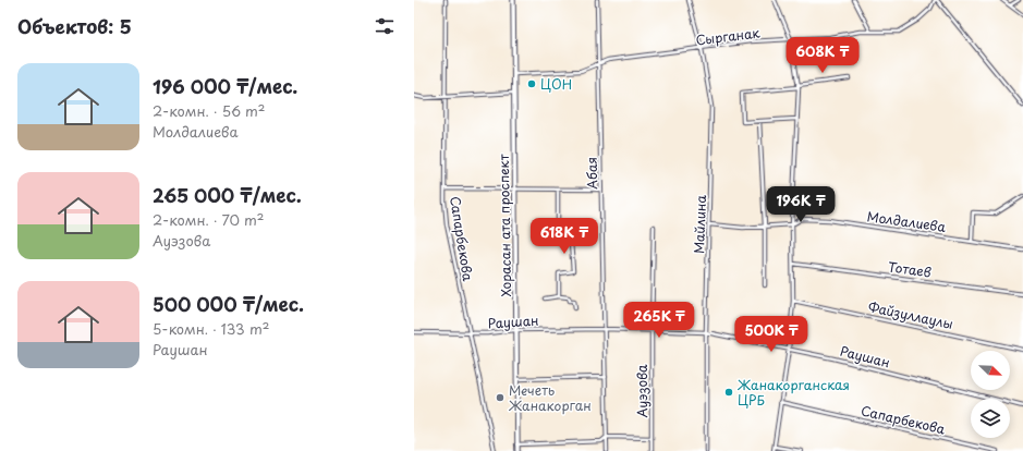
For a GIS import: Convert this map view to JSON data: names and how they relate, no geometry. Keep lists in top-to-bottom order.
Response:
{
  "streets": {
    "main road": ["Хорасан ата проспект"],
    "street": [
      "Сырганак",
      "Абая",
      "Молдалиева",
      "Майлина",
      "Сапарбекова",
      "Тотаев",
      "Файзуллаулы",
      "Раушан",
      "Ауэзова"
    ]
  },
  "crossings": [
    ["Сырганак", "Абая"],
    ["Сырганак", "Майлина"],
    ["Сырганак", "Хорасан ата проспект"],
    ["Абая", "Раушан"],
    ["Молдалиева", "Майлина"],
    ["Майлина", "Раушан"],
    ["Хорасан ата проспект", "Раушан"],
    ["Сапарбекова", "Раушан"],
    ["Раушан", "Ауэзова"]
  ],
  "places": ["ЦОН", "Жанакорганская ЦРБ", "Мечеть Жанакорган"],
  "north": "bottom right",
  "page": {
    "heading": "Объектов: 5",
    "price": [
      "608K ₸",
      "196K ₸",
      "618K ₸",
      "265K ₸",
      "500K ₸"
    ],
    "list": [
      {
        "name": "196 000 ₸/мес.",
        "note": "2-комн. · 56 m² · Молдалиева"
      },
      {
        "name": "265 000 ₸/мес.",
        "note": "2-комн. · 70 m² · Ауэзова"
      },
      {
        "name": "500 000 ₸/мес.",
        "note": "5-комн. · 133 m² · Раушан"
      }
    ]
  }
}
